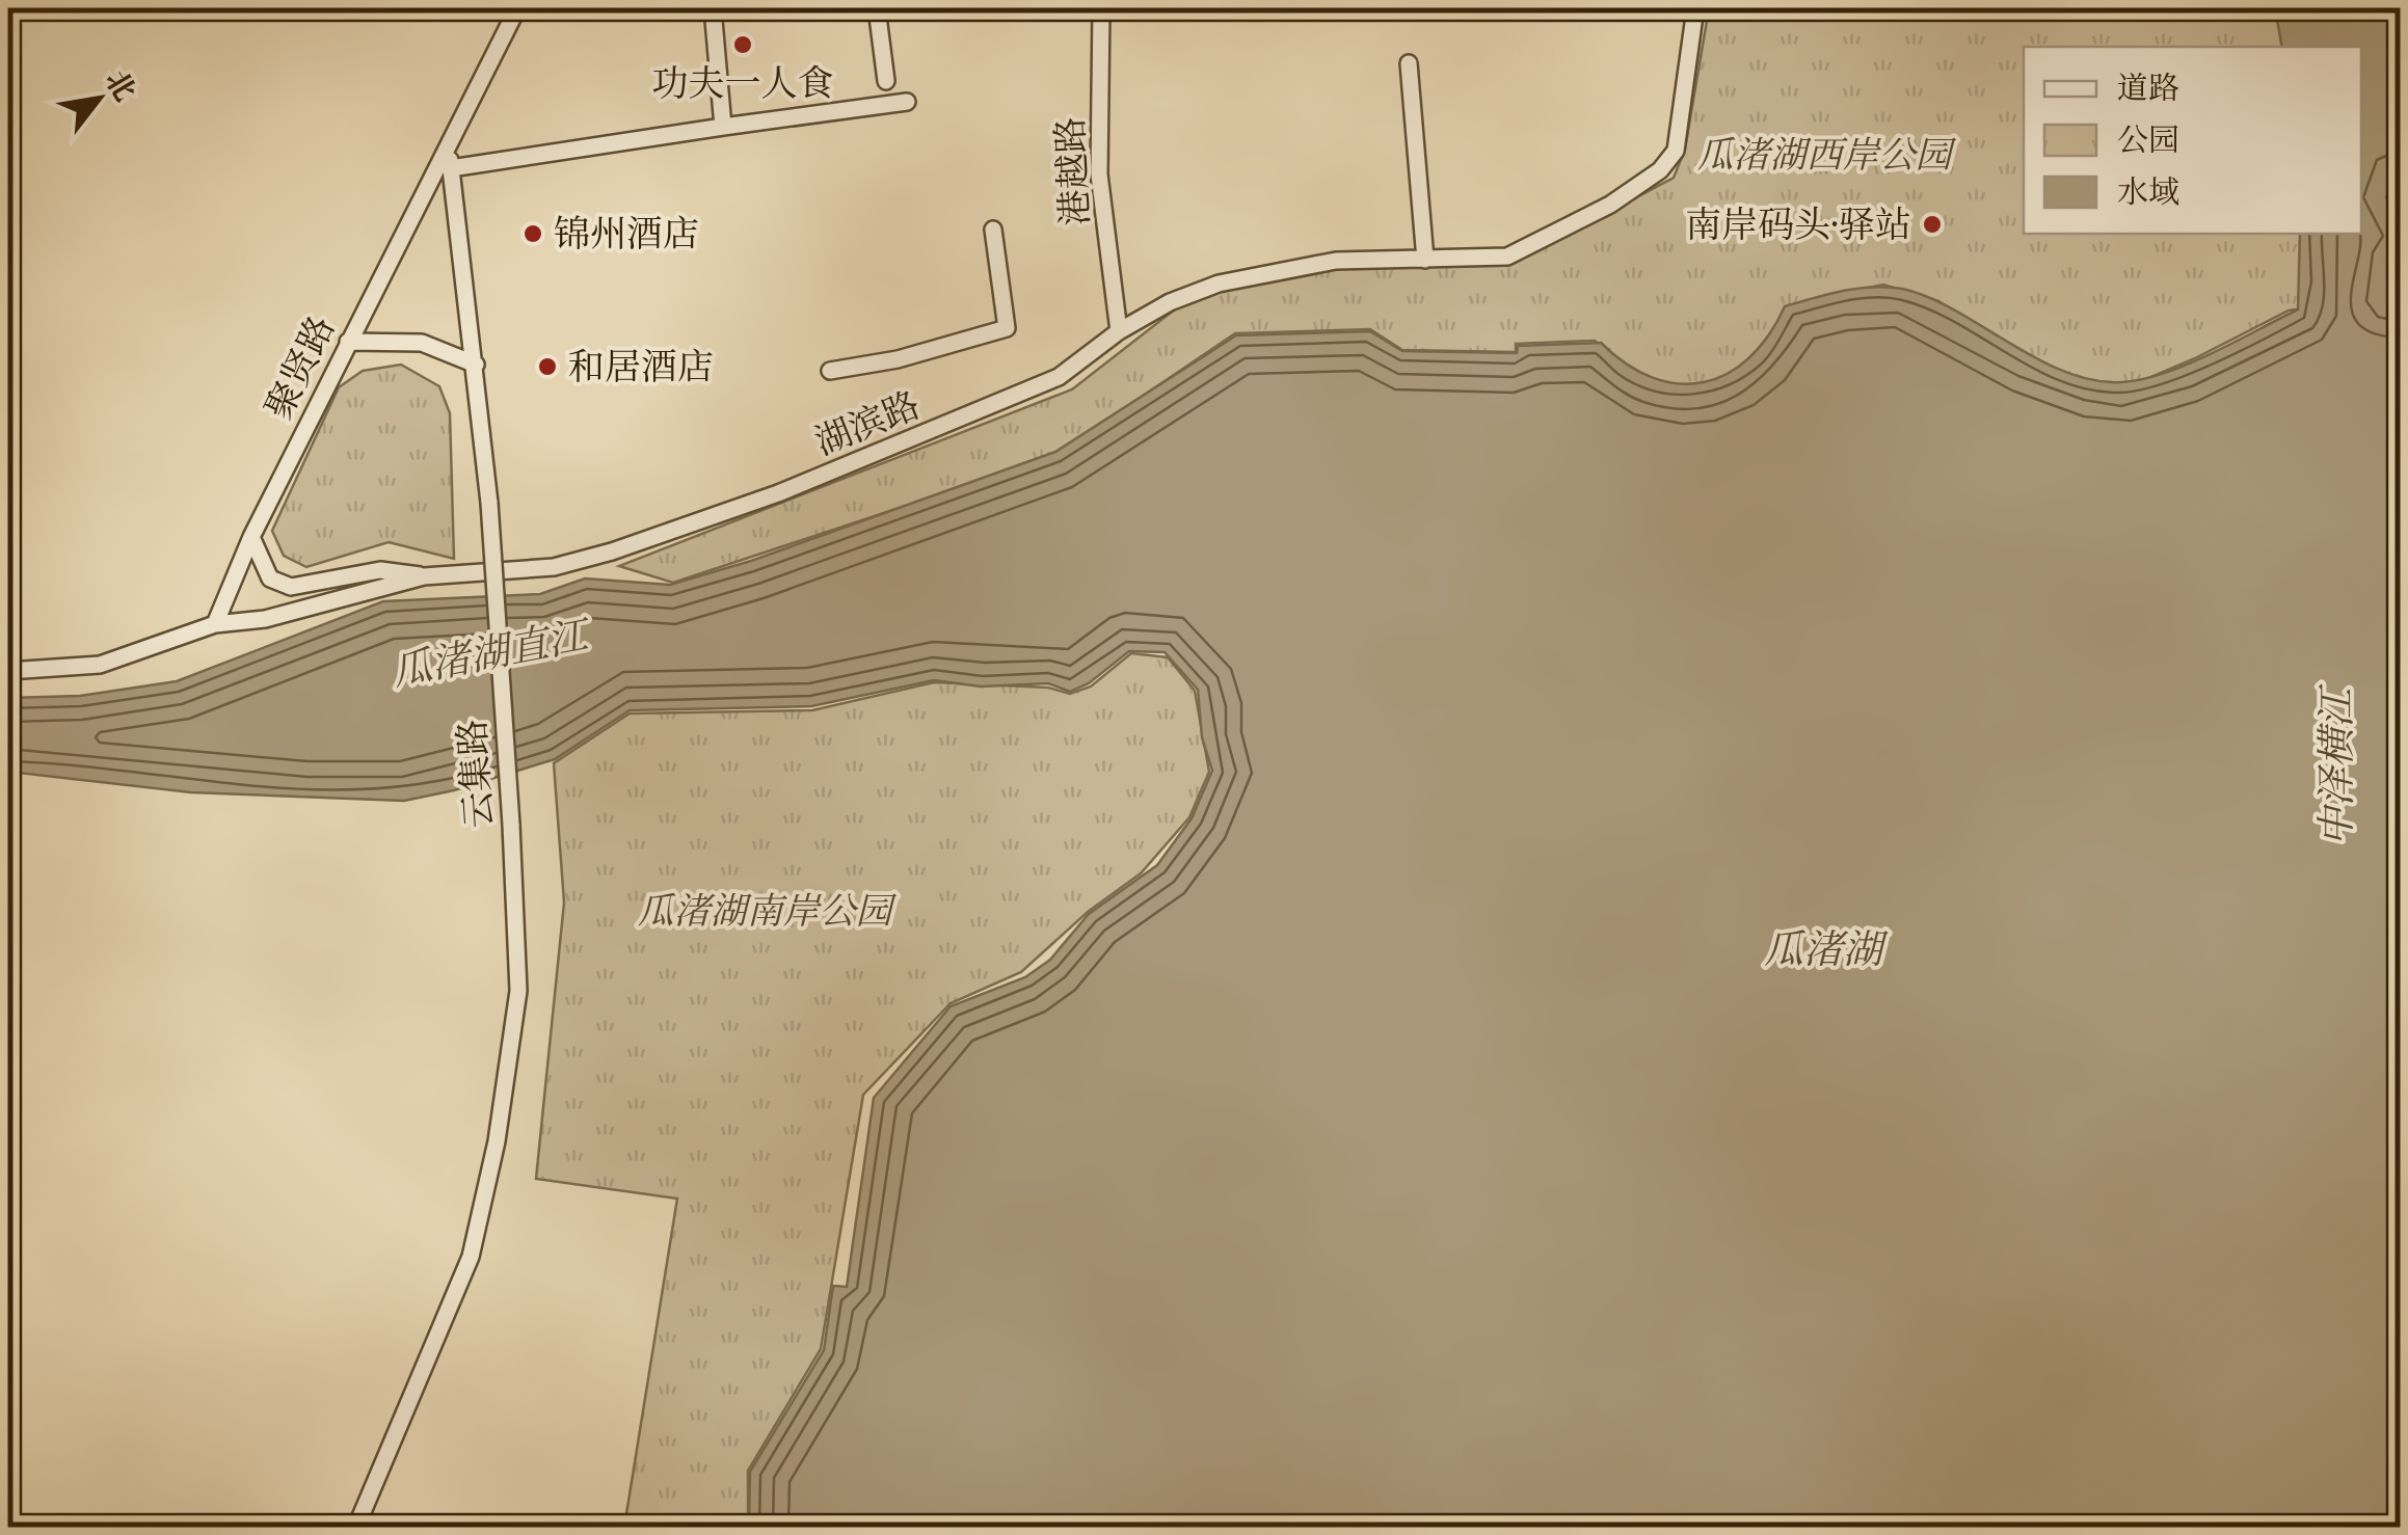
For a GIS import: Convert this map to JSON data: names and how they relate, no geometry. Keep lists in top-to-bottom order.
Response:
{
  "streets": {
    "street": [
      "港越路",
      "聚贤路",
      "湖滨路",
      "云集路"
    ]
  },
  "crossings": [
    ["港越路", "湖滨路"],
    ["聚贤路", "湖滨路"],
    ["聚贤路", "云集路"]
  ],
  "water": ["瓜渚湖直江", "中泽横江", "瓜渚湖"],
  "parks": ["瓜渚湖西岸公园", "瓜渚湖南岸公园"],
  "places": [
    "功夫一人食",
    "南岸码头·驿站",
    "锦州酒店",
    "和居酒店"
  ],
  "legend": ["道路", "公园", "水域"],
  "north": "top right"
}
